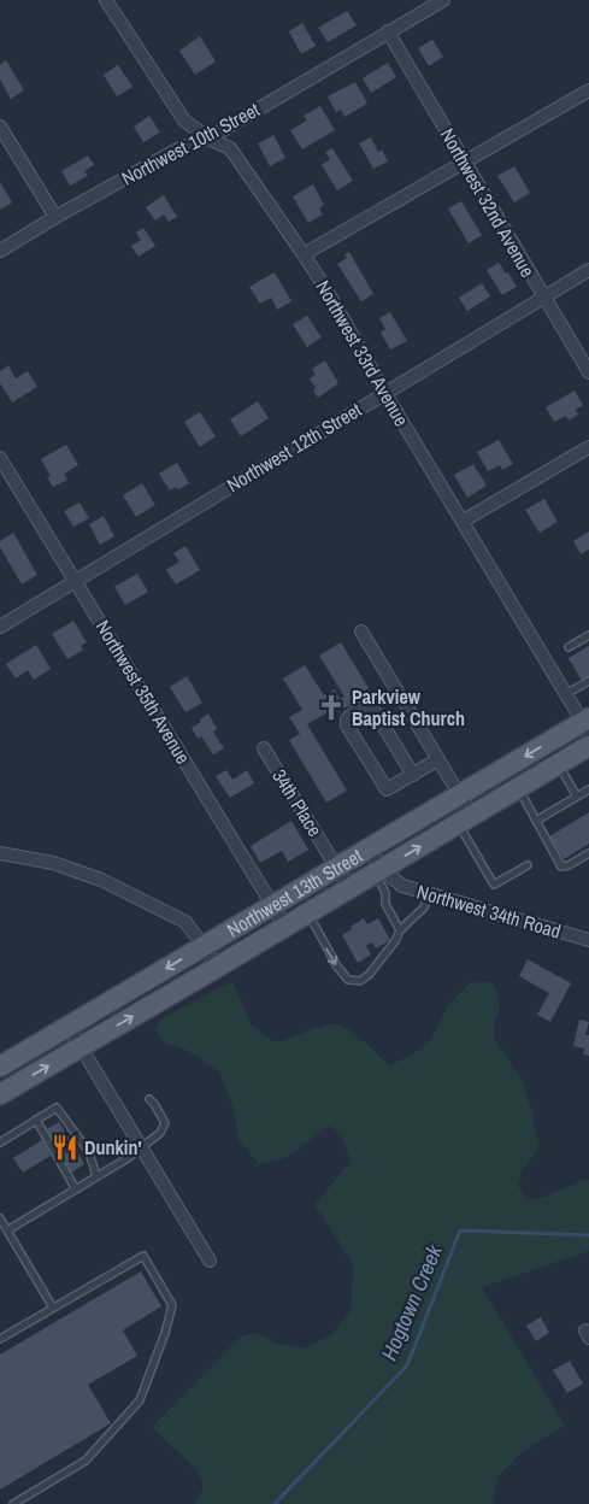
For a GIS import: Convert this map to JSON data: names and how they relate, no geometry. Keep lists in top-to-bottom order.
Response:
{
  "streets": {
    "main road": ["Northwest 13th Street"],
    "street": [
      "Northwest 10th Street",
      "Northwest 32nd Avenue",
      "Northwest 33rd Avenue",
      "Northwest 12th Street",
      "Northwest 35th Avenue",
      "34th Place",
      "Northwest 34th Road"
    ]
  },
  "crossings": [
    ["Northwest 10th Street", "Northwest 32nd Avenue"],
    ["Northwest 10th Street", "Northwest 33rd Avenue"],
    ["Northwest 32nd Avenue", "Northwest 12th Street"],
    ["Northwest 33rd Avenue", "Northwest 12th Street"],
    ["Northwest 33rd Avenue", "Northwest 13th Street"],
    ["Northwest 12th Street", "Northwest 35th Avenue"],
    ["Northwest 35th Avenue", "Northwest 13th Street"],
    ["34th Place", "Northwest 13th Street"],
    ["Northwest 13th Street", "Northwest 34th Road"]
  ],
  "water": ["Hogtown Creek"],
  "places": {
    "church": ["Parkview Baptist Church"],
    "restaurant": ["Dunkin'"]
  }
}
